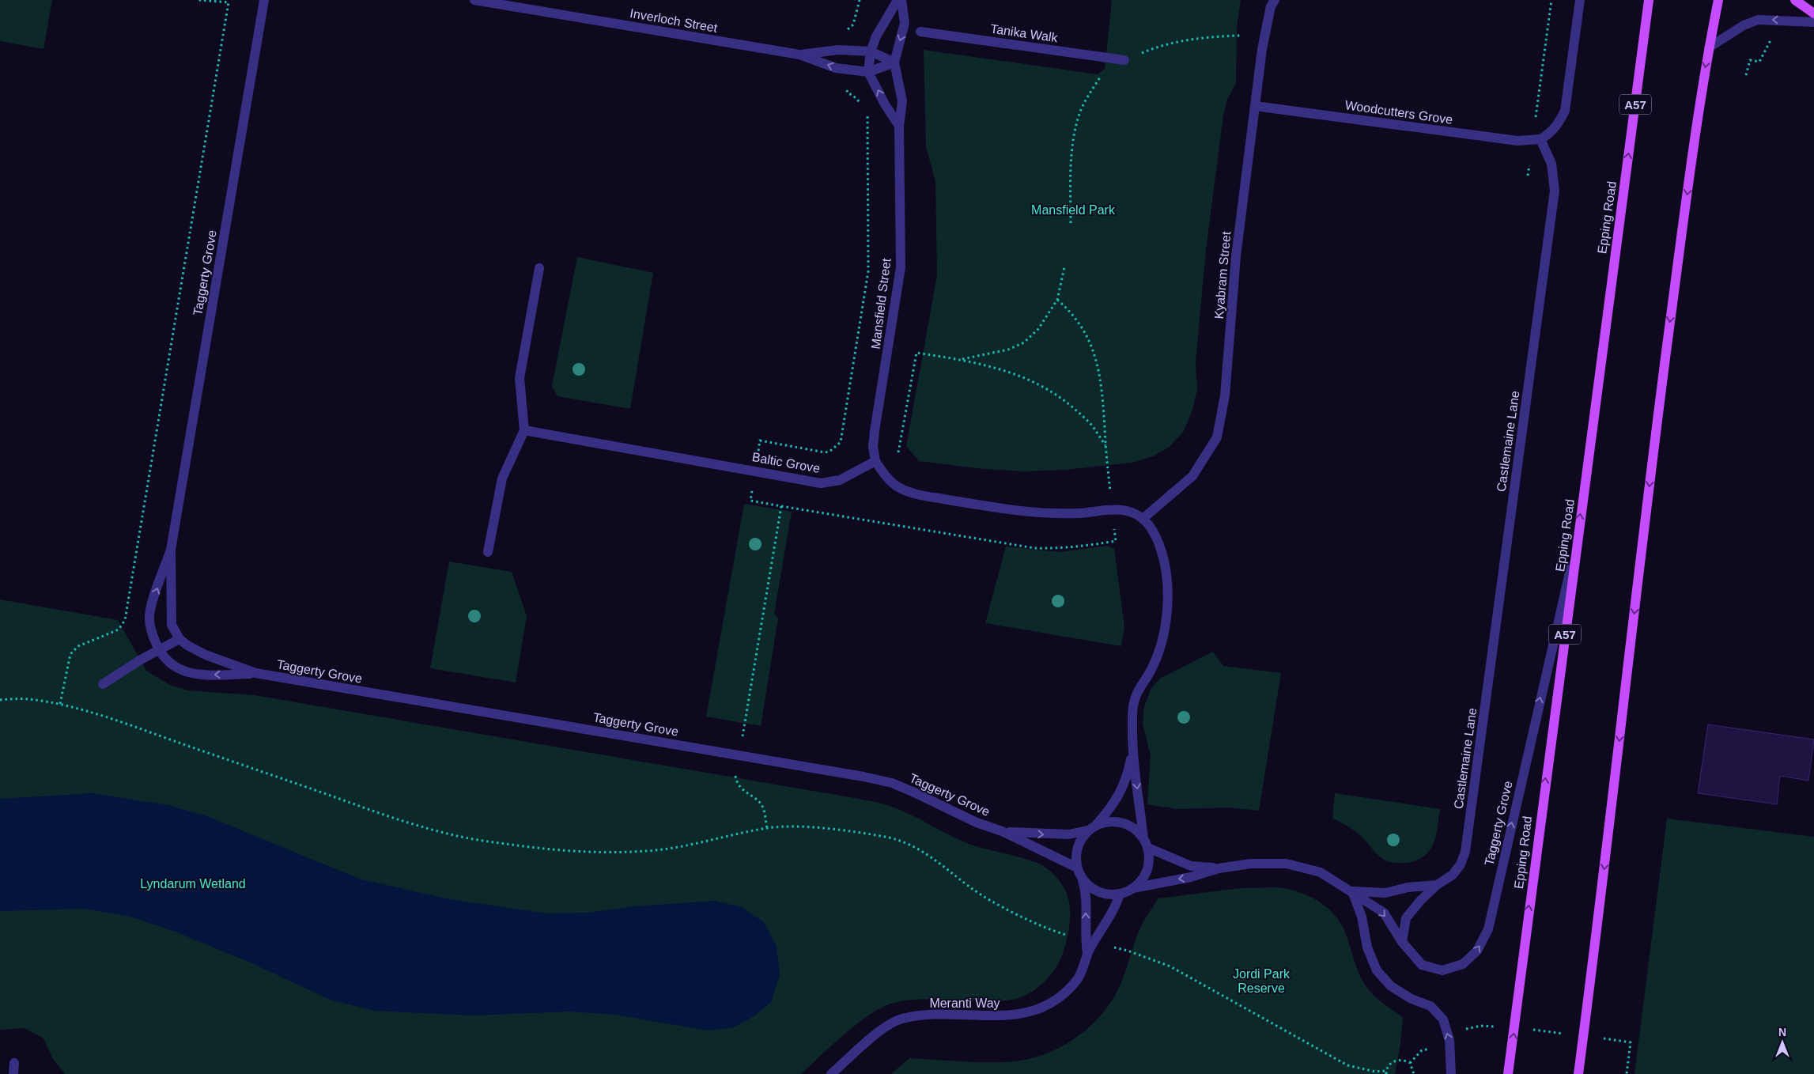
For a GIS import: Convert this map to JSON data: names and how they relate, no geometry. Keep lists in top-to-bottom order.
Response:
{
  "streets": {
    "main road": ["A57", "Epping Road"],
    "street": [
      "Inverloch Street",
      "Tanika Walk",
      "Woodcutters Grove",
      "Taggerty Grove",
      "Kyabram Street",
      "Mansfield Street",
      "Castlemaine Lane",
      "Baltic Grove",
      "Meranti Way"
    ]
  },
  "crossings": [
    ["Inverloch Street", "Mansfield Street"],
    ["Woodcutters Grove", "Kyabram Street"],
    ["Woodcutters Grove", "Castlemaine Lane"],
    ["Epping Road", "Taggerty Grove"],
    ["Taggerty Grove", "Castlemaine Lane"],
    ["Taggerty Grove", "Meranti Way"],
    ["Mansfield Street", "Baltic Grove"]
  ],
  "parks": ["Mansfield Park", "Lyndarum Wetland", "Jordi Park Reserve"],
  "north": "top"
}
